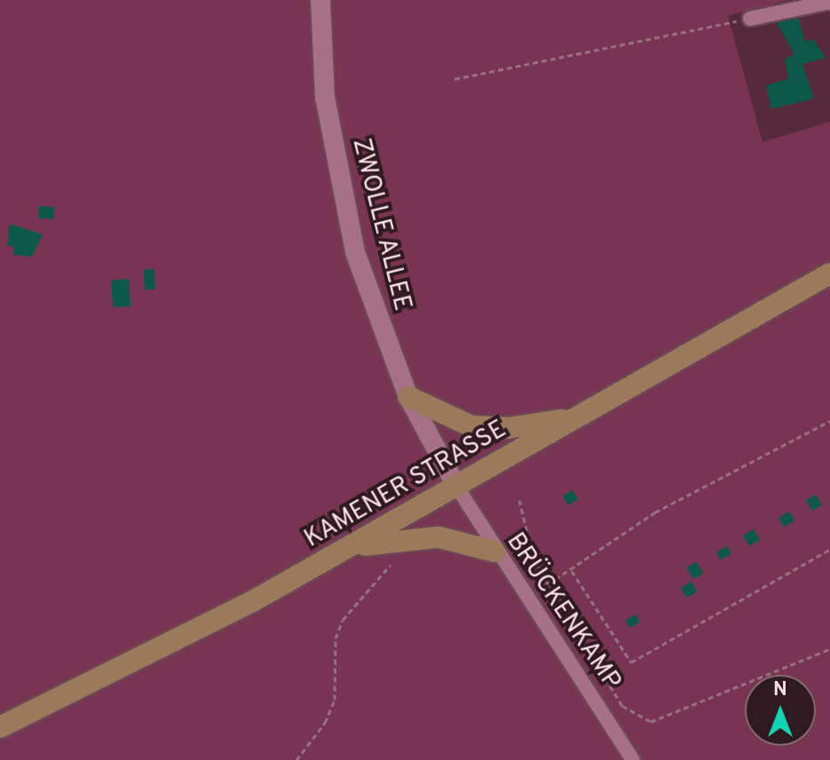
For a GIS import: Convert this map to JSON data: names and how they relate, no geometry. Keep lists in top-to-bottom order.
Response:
{
  "streets": {
    "main road": ["KAMENER STRASSE"],
    "street": ["ZWOLLE ALLEE", "BRÜCKENKAMP"]
  },
  "crossings": [
    ["ZWOLLE ALLEE", "KAMENER STRASSE"],
    ["ZWOLLE ALLEE", "BRÜCKENKAMP"],
    ["KAMENER STRASSE", "BRÜCKENKAMP"]
  ],
  "north": "top"
}
